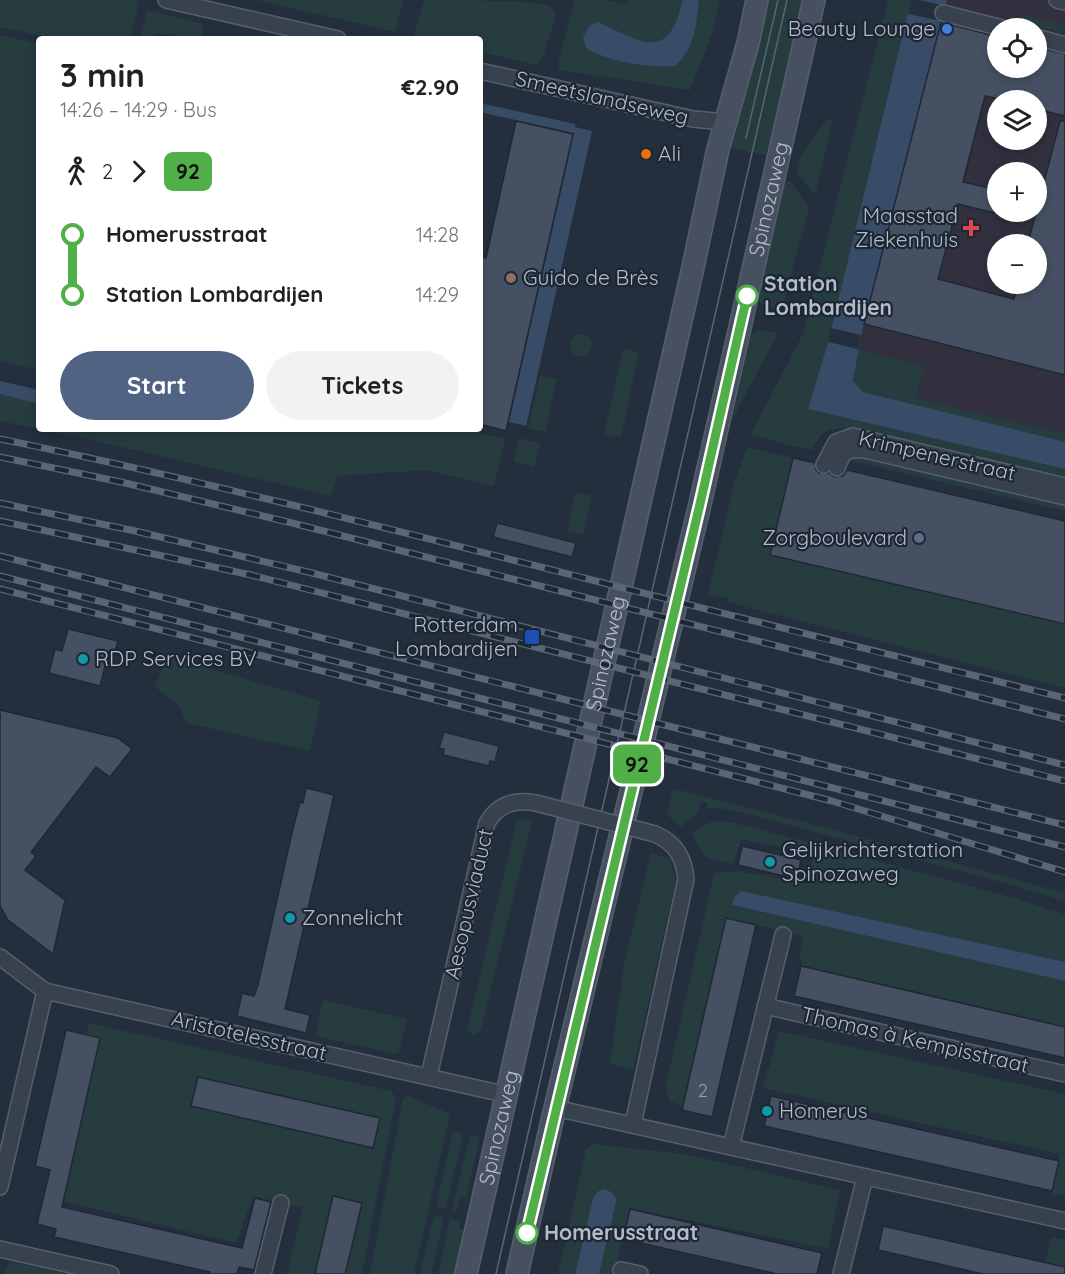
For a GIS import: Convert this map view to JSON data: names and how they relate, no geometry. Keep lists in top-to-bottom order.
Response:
{
  "streets": {
    "main road": ["Spinozaweg"],
    "street": [
      "Smeetslandseweg",
      "Krimpenerstraat",
      "Aesopusviaduct",
      "Aristotelesstraat",
      "Thomas à Kempisstraat"
    ]
  },
  "crossings": [
    ["Smeetslandseweg", "Spinozaweg"],
    ["Spinozaweg", "Aristotelesstraat"],
    ["Aesopusviaduct", "Aristotelesstraat"]
  ],
  "places": {
    "other": [
      "Beauty Lounge",
      "Ali",
      "Guido de Brès",
      "Station Lombardijen",
      "Zorgboulevard",
      "RDP Services BV",
      "Gelijkrichterstation Spinozaweg",
      "Zonnelicht",
      "Homerus",
      "Homerusstraat"
    ],
    "health": ["Maasstad Ziekenhuis"],
    "transit": ["Rotterdam Lombardijen"]
  },
  "lines": ["bus line 92"],
  "house_numbers": ["2"],
  "page": {
    "on_map": "92",
    "map_buttons": ["+", "−"],
    "heading": ["3 min", "14:26 – 14:29 · Bus", "€2.90"],
    "legs": ["2", "92"],
    "list": [
      {
        "name": "Homerusstraat",
        "value": "14:28"
      },
      {
        "name": "Station Lombardijen",
        "value": "14:29"
      }
    ],
    "buttons": ["Start", "Tickets"]
  }
}
